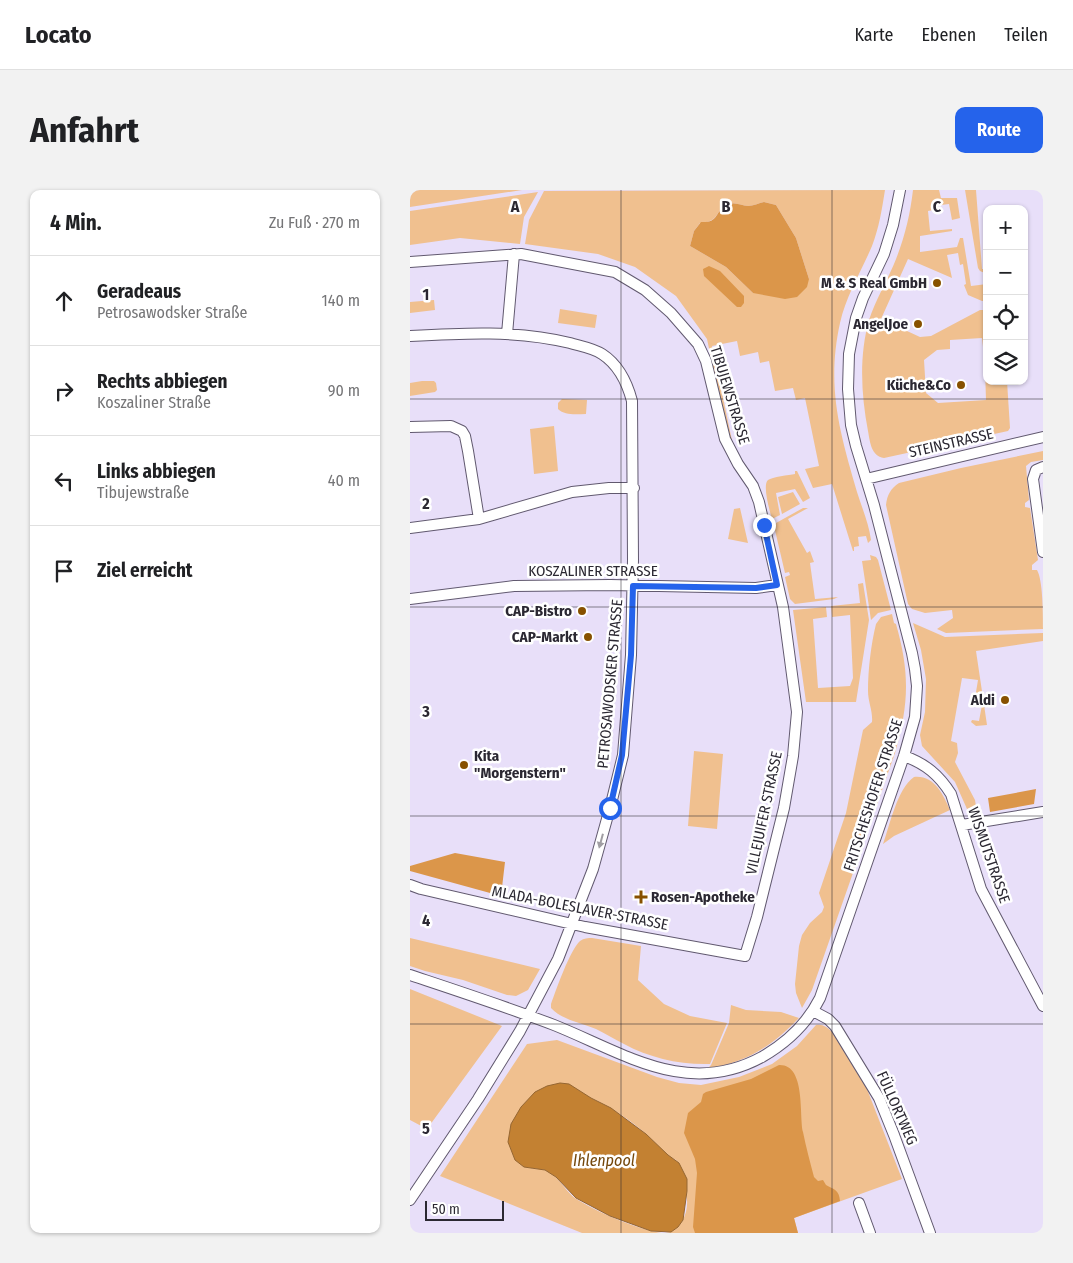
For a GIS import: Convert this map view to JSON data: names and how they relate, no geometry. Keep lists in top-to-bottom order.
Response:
{
  "streets": {
    "street": [
      "TIBUJEWSTRASSE",
      "STEINSTRASSE",
      "KOSZALINER STRASSE",
      "PETROSAWODSKER STRASSE",
      "FRITSCHESHOFER STRASSE",
      "VILLEJUIFER STRASSE",
      "WISMUTSTRASSE",
      "MLADA-BOLESLAVER-STRASSE",
      "FÜLLORTWEG"
    ]
  },
  "crossings": [
    ["TIBUJEWSTRASSE", "KOSZALINER STRASSE"],
    ["TIBUJEWSTRASSE", "VILLEJUIFER STRASSE"],
    ["STEINSTRASSE", "FRITSCHESHOFER STRASSE"],
    ["KOSZALINER STRASSE", "PETROSAWODSKER STRASSE"],
    ["KOSZALINER STRASSE", "VILLEJUIFER STRASSE"],
    ["PETROSAWODSKER STRASSE", "FRITSCHESHOFER STRASSE"],
    ["PETROSAWODSKER STRASSE", "MLADA-BOLESLAVER-STRASSE"],
    ["FRITSCHESHOFER STRASSE", "WISMUTSTRASSE"],
    ["FRITSCHESHOFER STRASSE", "FÜLLORTWEG"],
    ["VILLEJUIFER STRASSE", "MLADA-BOLESLAVER-STRASSE"]
  ],
  "water": ["Ihlenpool"],
  "places": {
    "other": [
      "M & S Real GmbH",
      "AngelJoe",
      "Küche&Co",
      "CAP-Bistro",
      "CAP-Markt",
      "Aldi",
      "Kita \"Morgenstern\""
    ],
    "health": ["Rosen-Apotheke"]
  },
  "scale_bar": "50 m",
  "page": {
    "header": "Locato",
    "nav": ["Karte", "Ebenen", "Teilen"],
    "buttons": "Route",
    "title": "Anfahrt",
    "heading": ["4 Min.", "Zu Fuß · 270 m"],
    "map_buttons": ["+", "−"],
    "list": [
      ["Geradeaus", "Petrosawodsker Straße", "140 m"],
      ["Rechts abbiegen", "Koszaliner Straße", "90 m"],
      ["Links abbiegen", "Tibujewstraße", "40 m"],
      "Ziel erreicht"
    ],
    "scale": "50 m"
  },
  "grid": {
    "columns": ["A", "B", "C"],
    "rows": [
      "1",
      "2",
      "3",
      "4",
      "5"
    ]
  }
}
